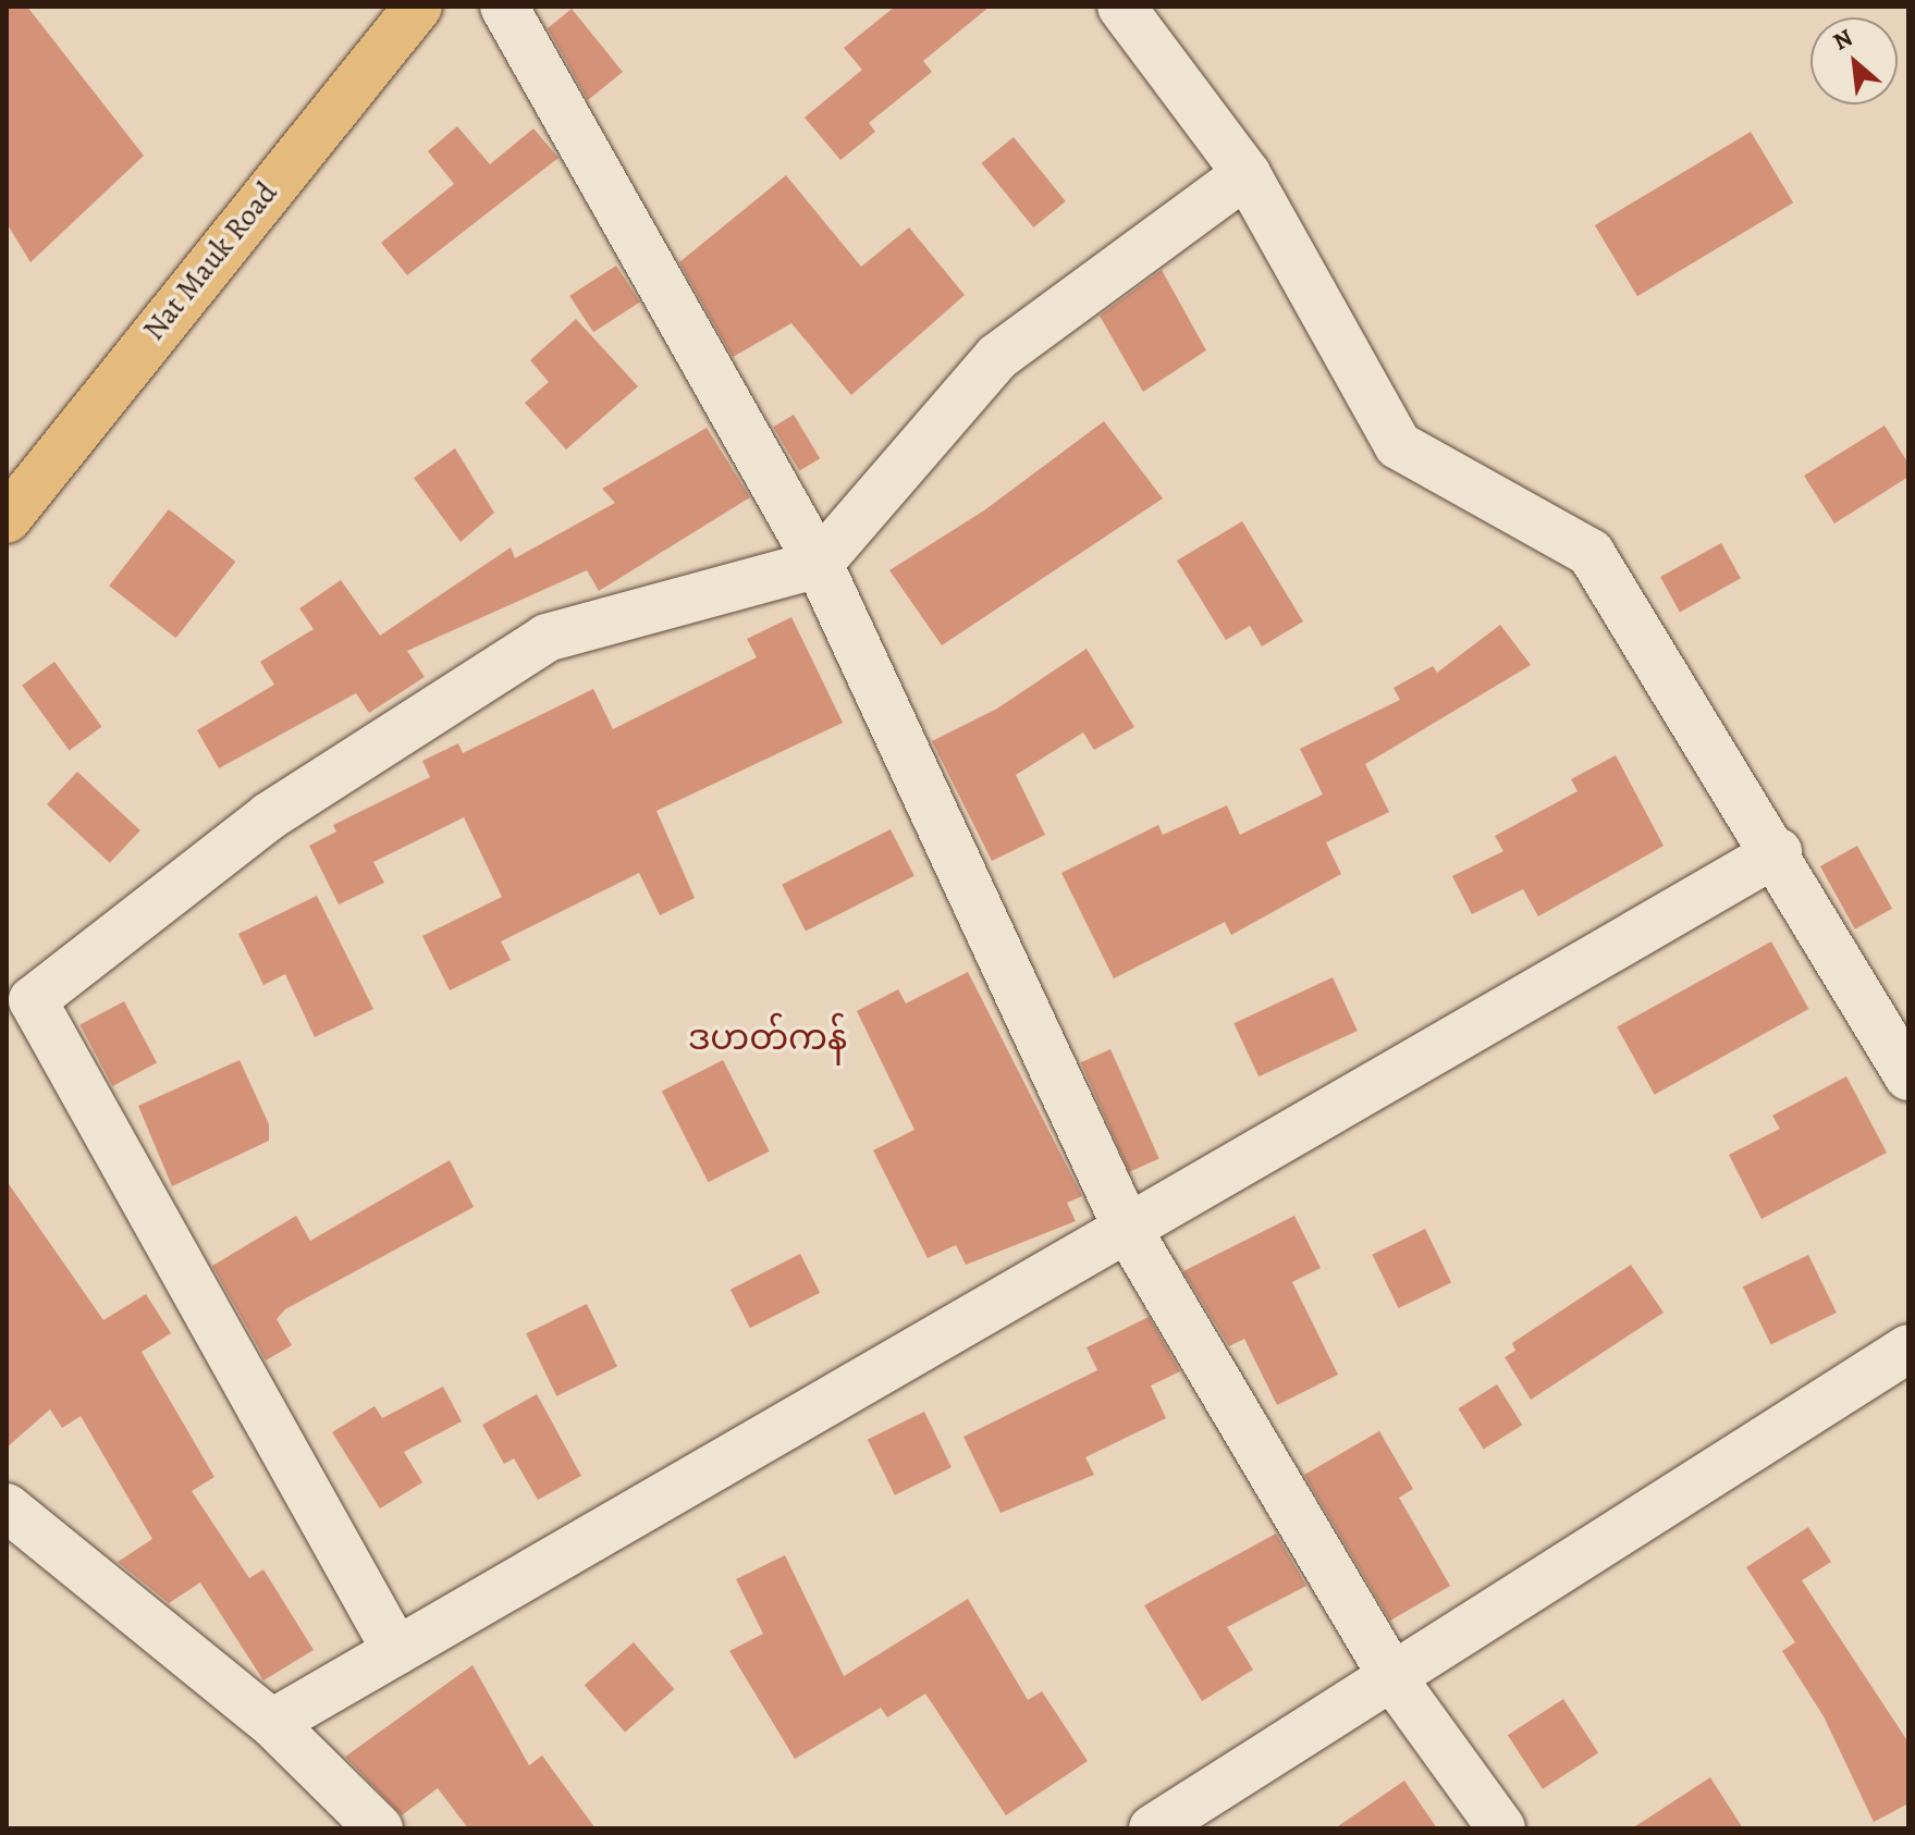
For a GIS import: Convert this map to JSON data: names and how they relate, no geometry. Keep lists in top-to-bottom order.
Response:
{
  "streets": {
    "highway": ["Nat Mauk Road"]
  },
  "districts": ["ဒဟတ်ကန်"],
  "north": "top left"
}
